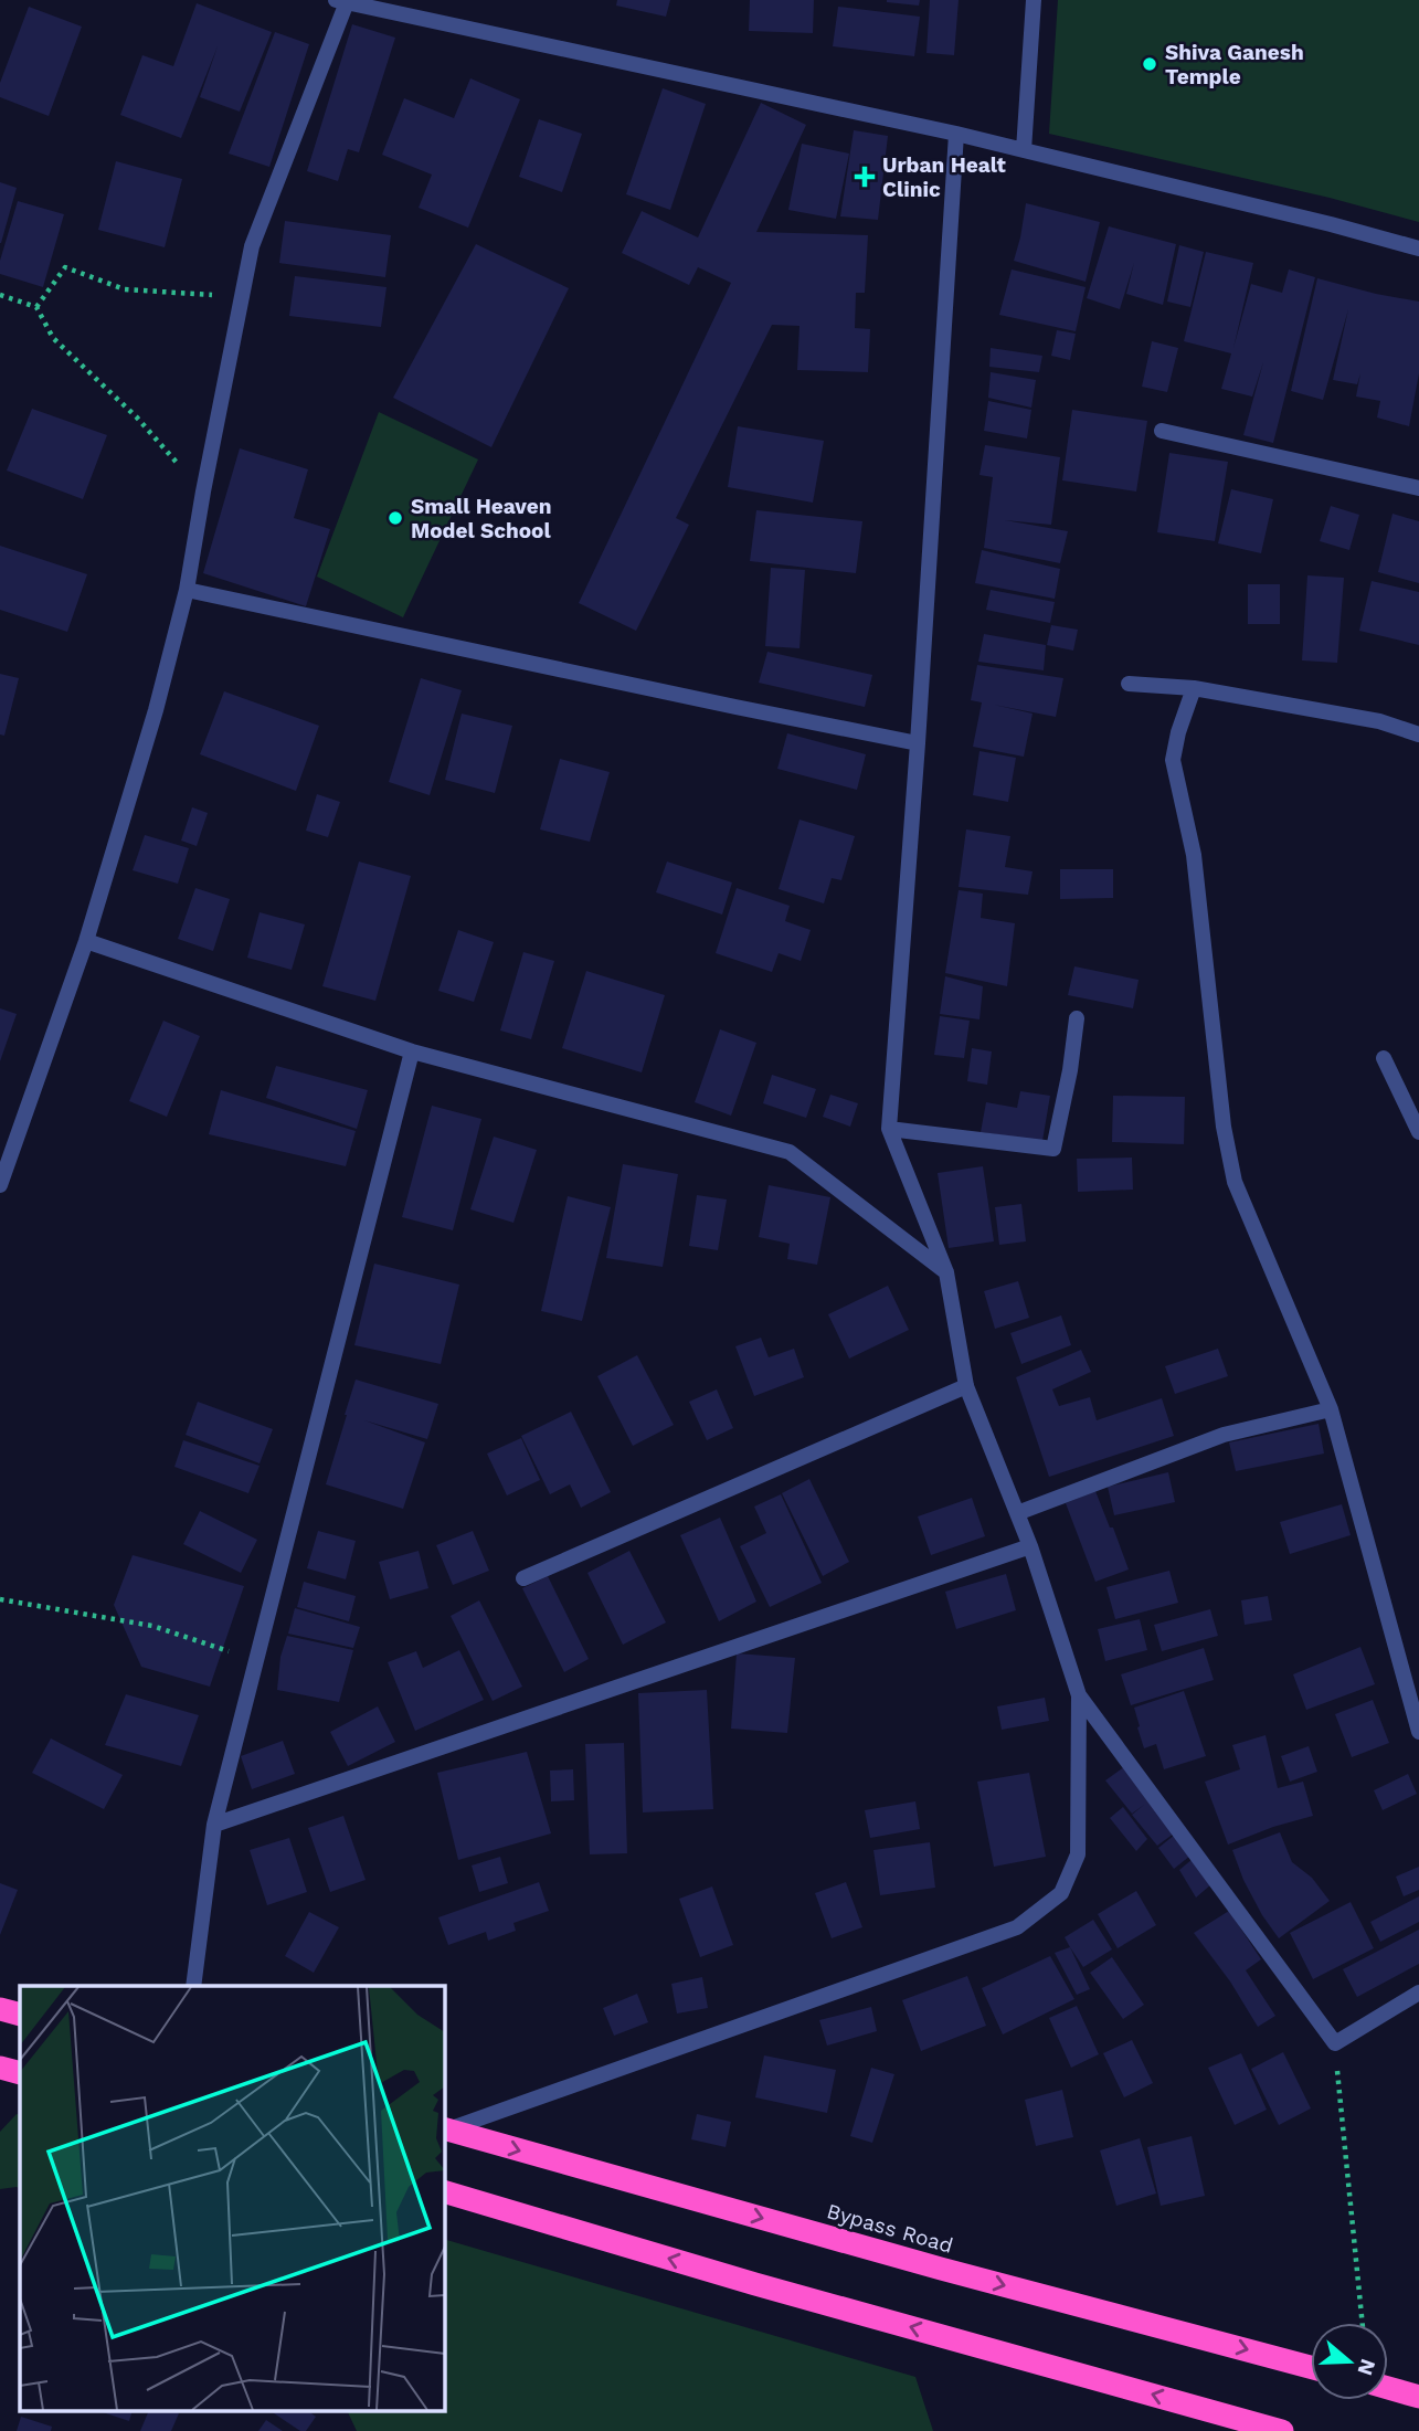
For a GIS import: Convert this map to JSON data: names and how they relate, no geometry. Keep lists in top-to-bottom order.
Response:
{
  "streets": {
    "highway": ["Bypass Road"]
  },
  "places": {
    "other": ["Shiva Ganesh Temple", "Small Heaven Model School"],
    "health": ["Urban Healt Clinic"]
  },
  "north": "right"
}
